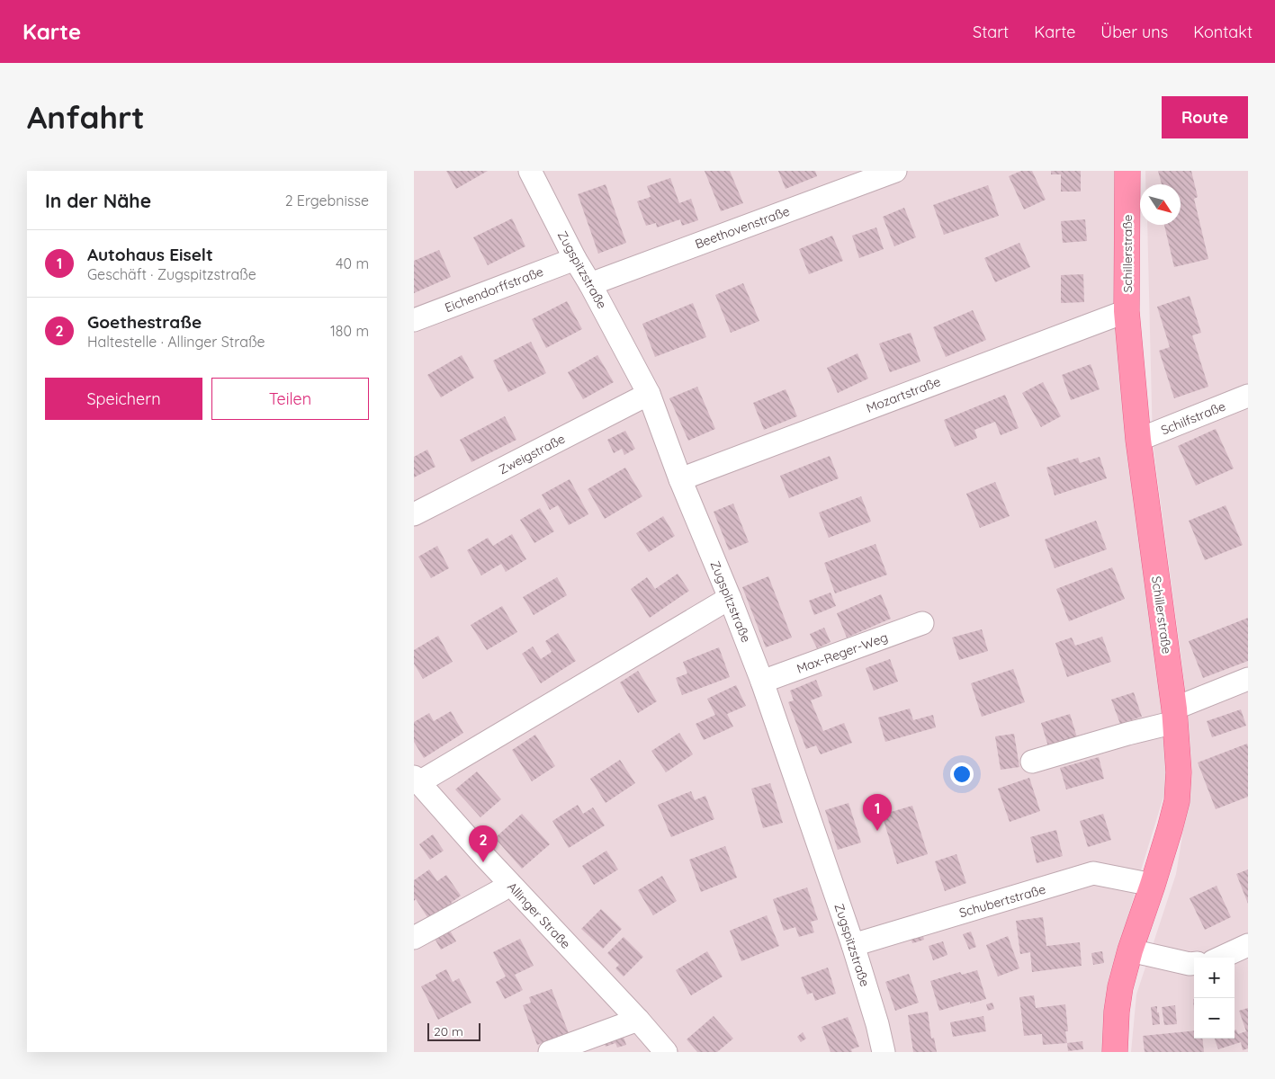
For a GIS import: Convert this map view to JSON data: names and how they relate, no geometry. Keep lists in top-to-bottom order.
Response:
{
  "streets": {
    "main road": ["Schillerstraße"],
    "street": [
      "Beethovenstraße",
      "Zugspitzstraße",
      "Eichendorffstraße",
      "Mozartstraße",
      "Schilfstraße",
      "Zweigstraße",
      "Max-Reger-Weg",
      "Schubertstraße",
      "Allinger Straße"
    ]
  },
  "crossings": [
    ["Beethovenstraße", "Zugspitzstraße"],
    ["Schillerstraße", "Mozartstraße"],
    ["Schillerstraße", "Schilfstraße"],
    ["Schillerstraße", "Schubertstraße"],
    ["Zugspitzstraße", "Eichendorffstraße"],
    ["Zugspitzstraße", "Mozartstraße"],
    ["Zugspitzstraße", "Zweigstraße"],
    ["Zugspitzstraße", "Max-Reger-Weg"],
    ["Zugspitzstraße", "Schubertstraße"]
  ],
  "scale_bar": "20 m",
  "north": "bottom right",
  "page": {
    "header": "Karte",
    "nav": [
      "Start",
      "Karte",
      "Über uns",
      "Kontakt"
    ],
    "buttons": [
      "Route",
      ["Speichern", "Teilen"]
    ],
    "title": "Anfahrt",
    "heading": ["In der Nähe", "2 Ergebnisse"],
    "list": [
      {
        "mark": "1",
        "name": "Autohaus Eiselt",
        "note": "Geschäft · Zugspitzstraße",
        "value": "40 m"
      },
      {
        "mark": "2",
        "name": "Goethestraße",
        "note": "Haltestelle · Allinger Straße",
        "value": "180 m"
      }
    ],
    "pins": ["1", "2"],
    "map_buttons": ["+", "−"],
    "scale": "20 m"
  }
}
